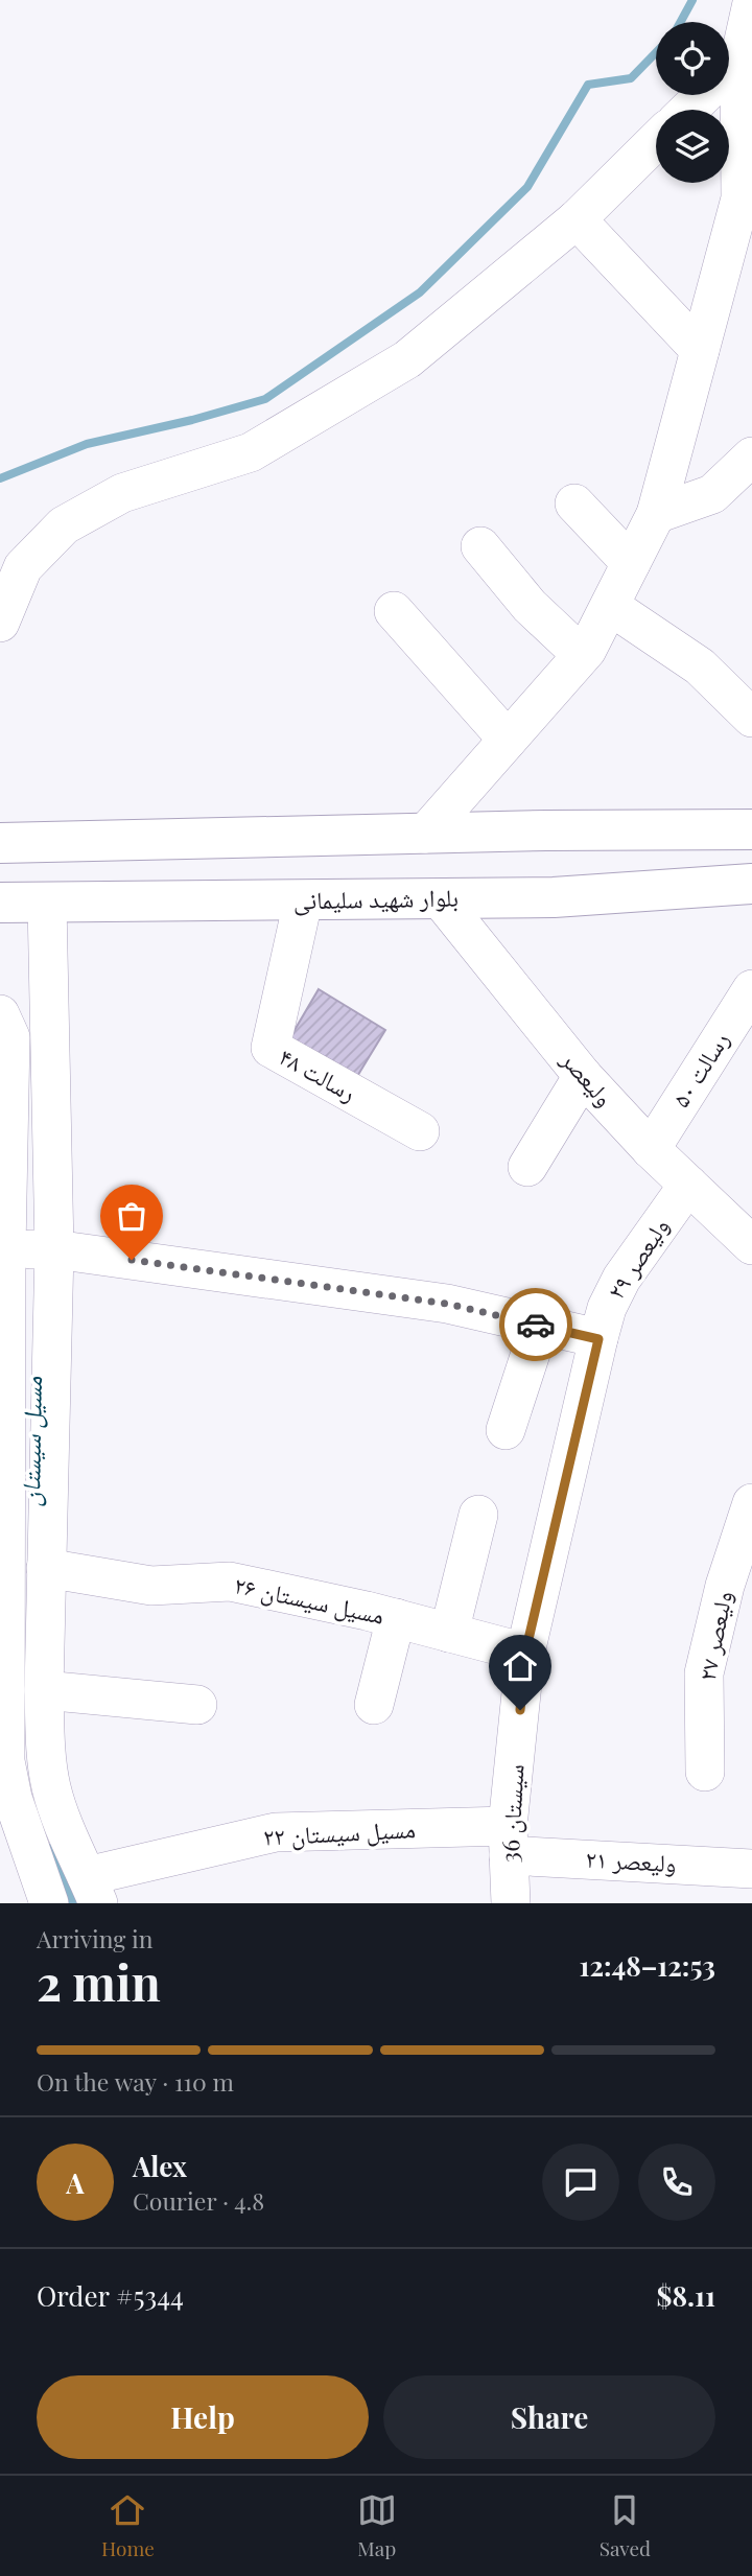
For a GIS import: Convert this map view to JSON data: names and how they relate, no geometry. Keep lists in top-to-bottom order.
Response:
{
  "streets": {
    "main road": ["بلوار شهید سلیمانی"],
    "street": [
      "رسالت ۵۰",
      "رسالت ۴۸",
      "ولیعصر",
      "ولیعصر ۲۹",
      "مسیل سیستان ۲۶",
      "ولیعصر ۲۷",
      "سیستان 36",
      "مسیل سیستان ۲۲",
      "ولیعصر ۲۱"
    ]
  },
  "crossings": [
    ["بلوار شهید سلیمانی", "رسالت ۴۸"],
    ["بلوار شهید سلیمانی", "ولیعصر"],
    ["رسالت ۵۰", "ولیعصر"],
    ["ولیعصر", "ولیعصر ۲۹"],
    ["ولیعصر ۲۹", "سیستان 36"],
    ["مسیل سیستان ۲۶", "سیستان 36"],
    ["سیستان 36", "مسیل سیستان ۲۲"],
    ["سیستان 36", "ولیعصر ۲۱"],
    ["مسیل سیستان ۲۲", "ولیعصر ۲۱"]
  ],
  "water": ["مسیل سیستان"],
  "page": {
    "heading": ["2 min", "Arriving in", "12:48–12:53"],
    "panel": [
      "Alex",
      "Courier · 4.8",
      "Order #5344",
      "$8.11"
    ],
    "bar": "On the way · 110 m",
    "round": "A",
    "buttons": ["Help", "Share"],
    "tabs": ["Home", "Map", "Saved"]
  }
}
